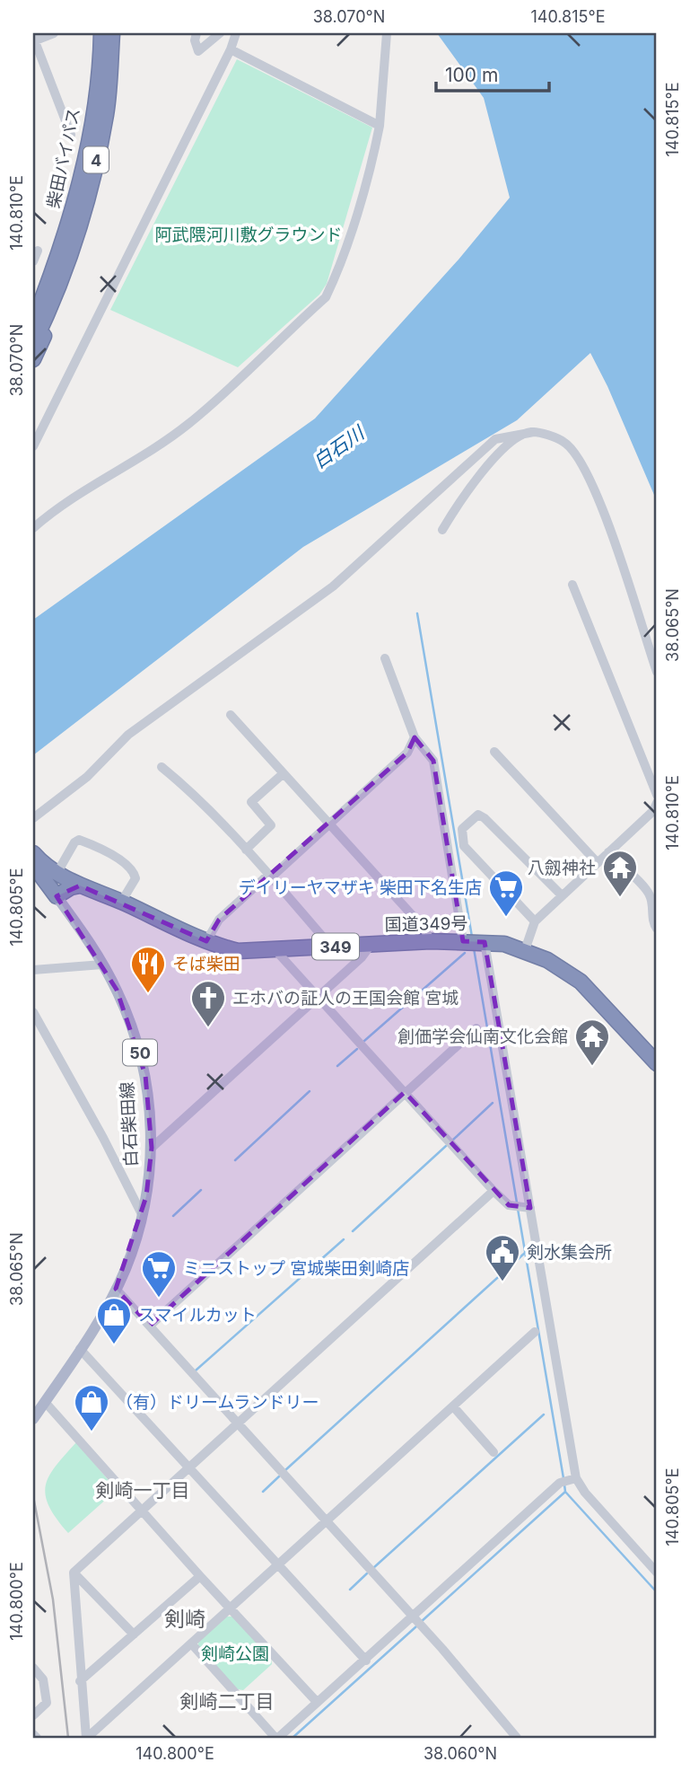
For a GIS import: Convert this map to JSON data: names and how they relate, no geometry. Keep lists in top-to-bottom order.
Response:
{
  "streets": {
    "highway": [
      "柴田バイパス",
      "4",
      "国道349号",
      "349"
    ],
    "main road": ["50", "白石柴田線"]
  },
  "crossings": [
    ["国道349号", "349"]
  ],
  "districts": ["剣崎一丁目", "剣崎", "剣崎二丁目"],
  "water": ["白石川"],
  "parks": ["阿武隈河川敷グラウンド", "剣崎公園"],
  "places": {
    "temple": ["八劔神社", "創価学会仙南文化会館"],
    "supermarket": ["デイリーヤマザキ 柴田下名生店", "ミニストップ 宮城柴田剣崎店"],
    "restaurant": ["そば柴田"],
    "church": ["エホバの証人の王国会館 宮城"],
    "public building": ["剣水集会所"],
    "shop": ["スマイルカット", "（有）ドリームランドリー"]
  },
  "scale_bar": "100 m",
  "coordinates": [
    "38.070°N",
    "140.815°E",
    "140.810°E",
    "38.065°N",
    "140.805°E",
    "140.800°E",
    "38.060°N"
  ]
}
